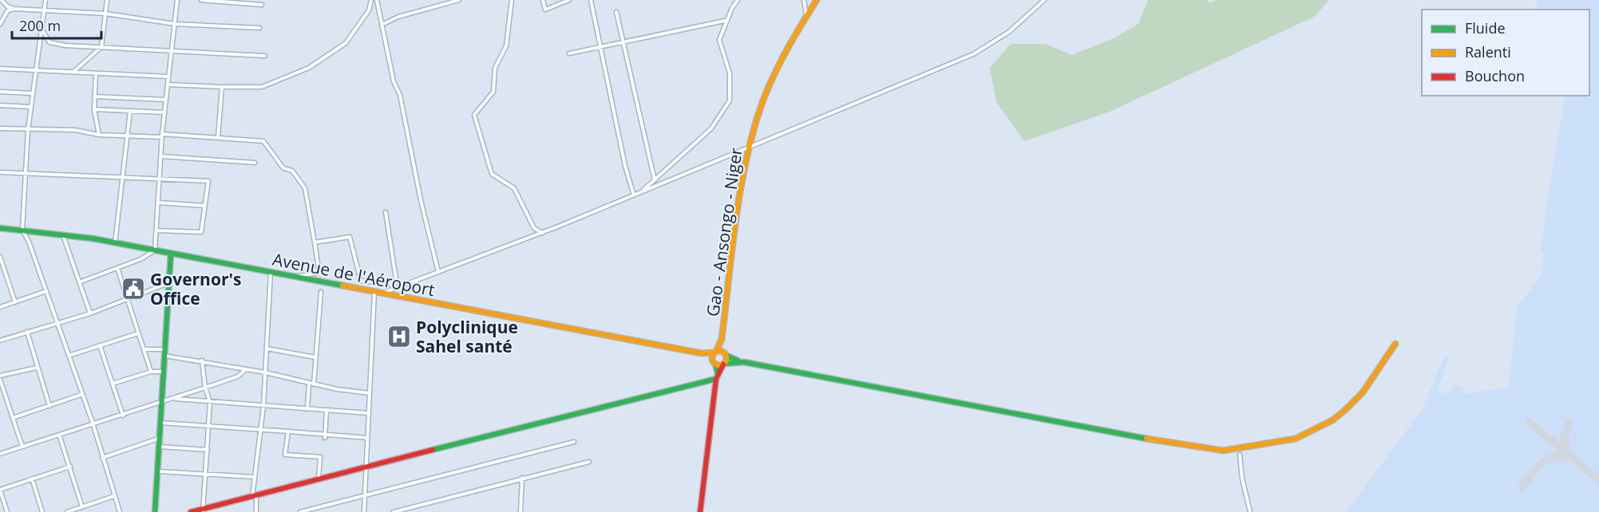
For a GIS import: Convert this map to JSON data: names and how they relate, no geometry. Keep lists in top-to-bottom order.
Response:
{
  "streets": {
    "street": ["Gao - Ansongo - Niger", "Avenue de l'Aéroport"]
  },
  "places": {
    "public building": ["Governor's Office"],
    "hospital": ["Polyclinique Sahel santé"]
  },
  "legend": ["Fluide", "Ralenti", "Bouchon"],
  "scale_bar": "200 m"
}
